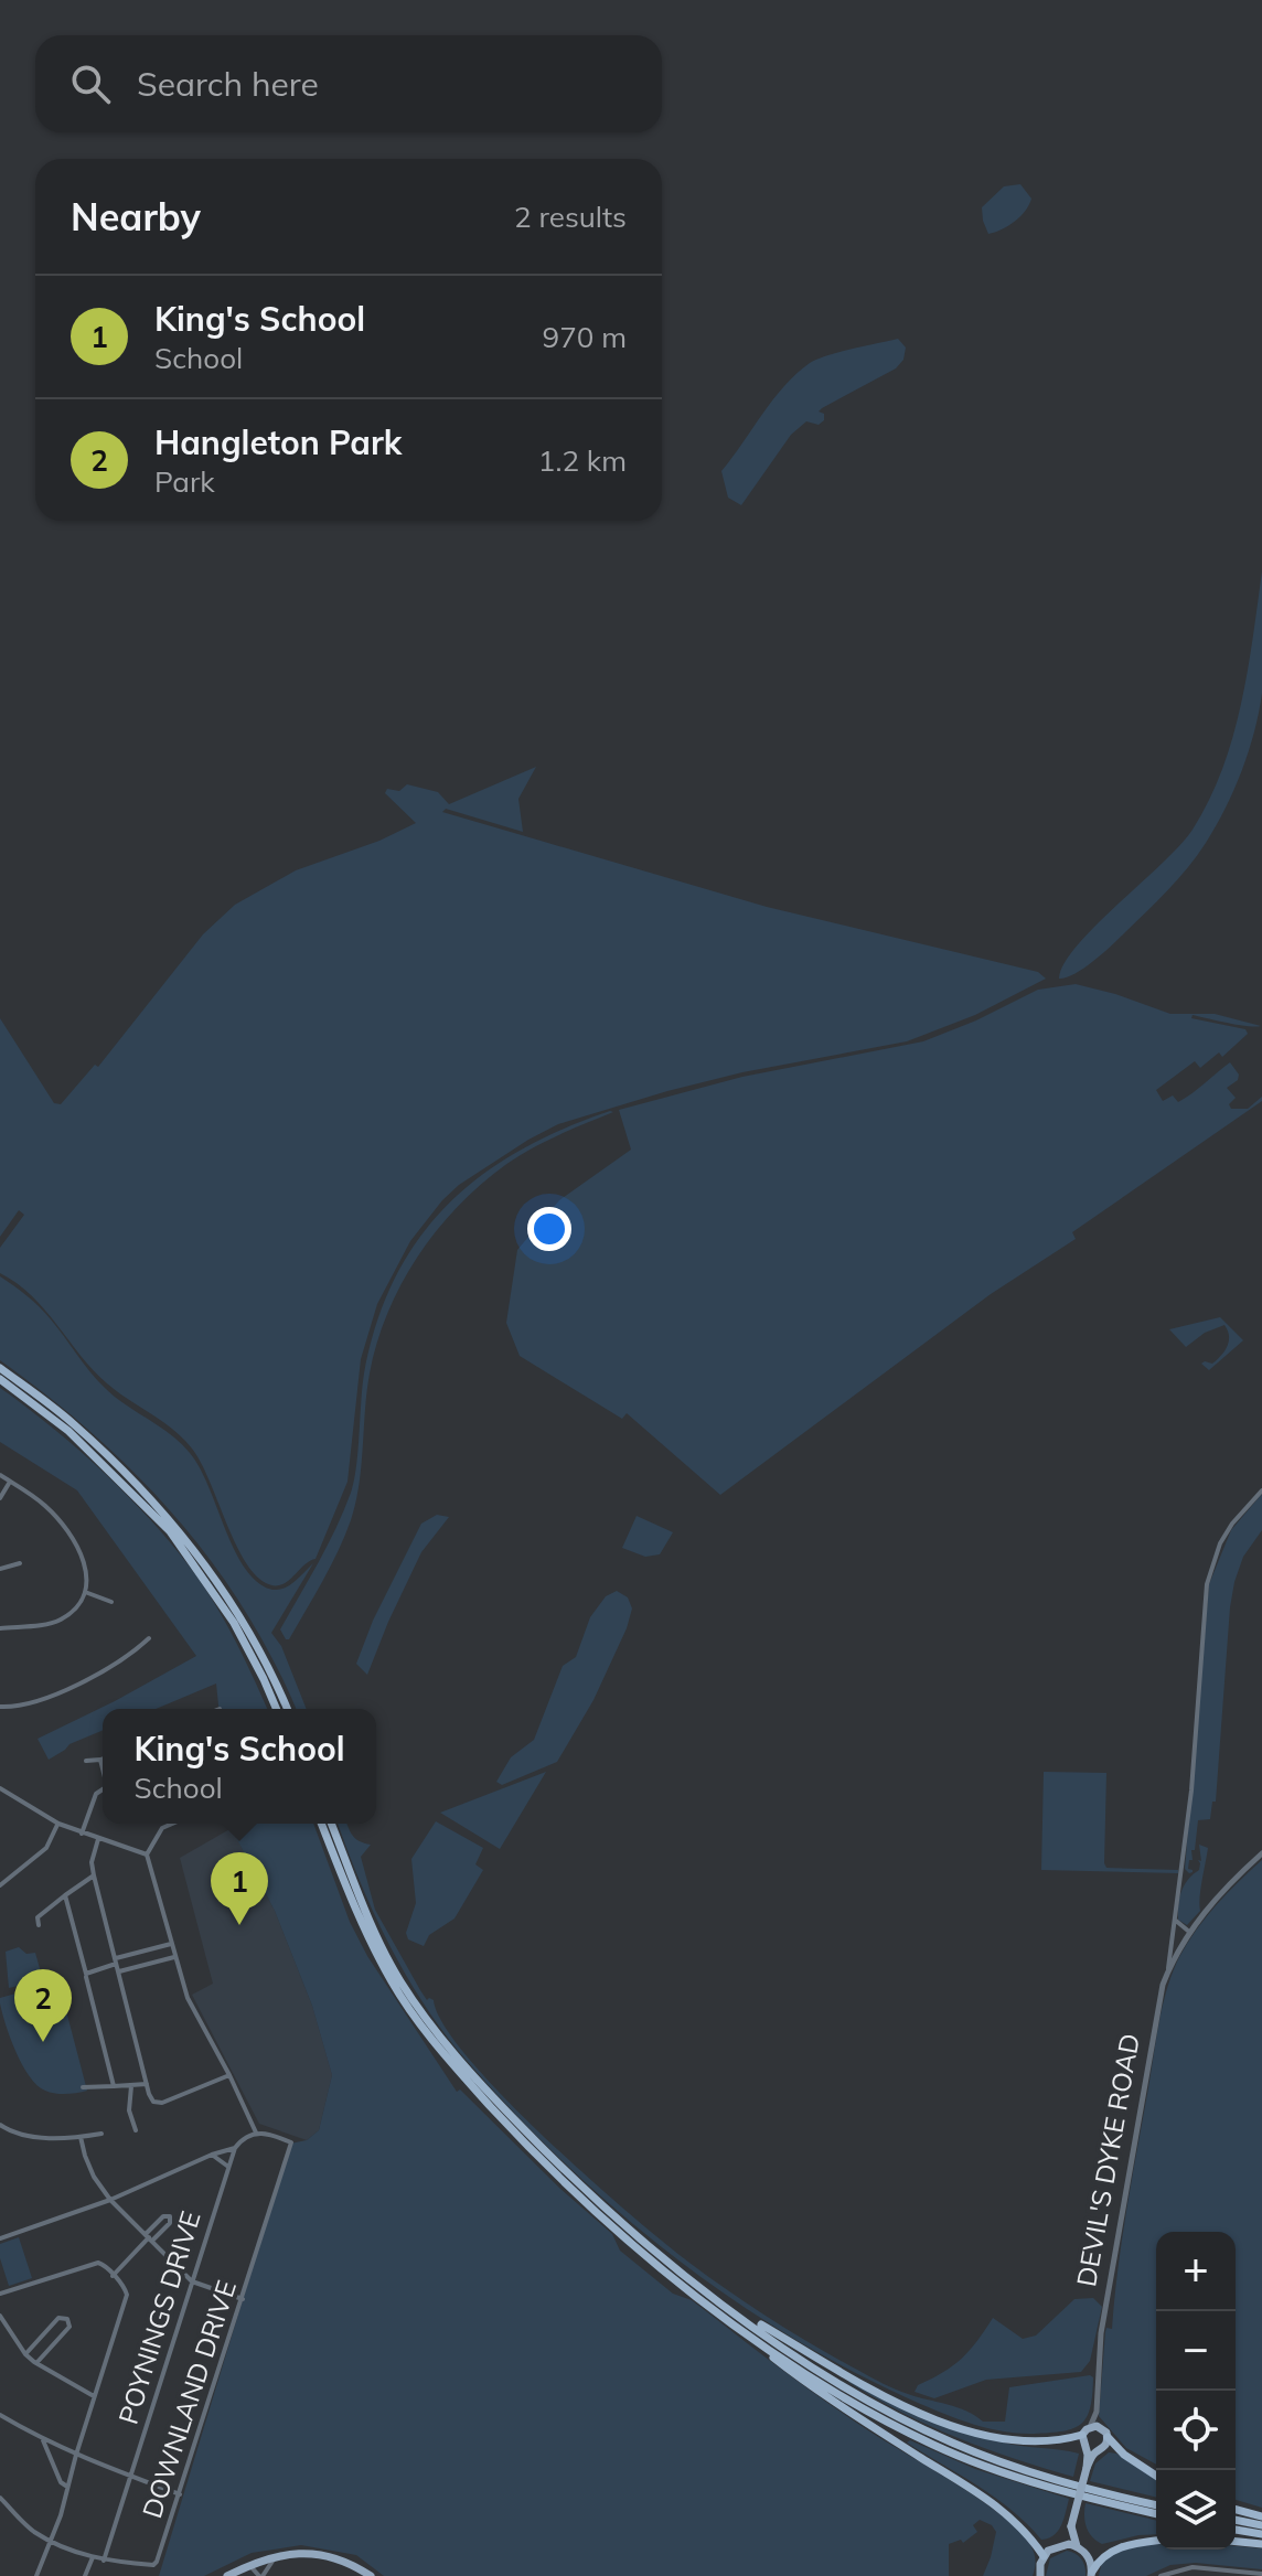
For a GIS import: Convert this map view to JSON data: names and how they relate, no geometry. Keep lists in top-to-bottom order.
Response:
{
  "streets": {
    "street": ["DEVIL'S DYKE ROAD", "POYNINGS DRIVE", "DOWNLAND DRIVE"]
  },
  "page": {
    "search": "Search here",
    "heading": ["Nearby", "2 results"],
    "list": [
      {
        "mark": "1",
        "name": "King's School",
        "note": "School",
        "value": "970 m"
      },
      {
        "mark": "2",
        "name": "Hangleton Park",
        "note": "Park",
        "value": "1.2 km"
      }
    ],
    "popup": ["King's School", "School"],
    "pins": ["1", "2"],
    "map_buttons": ["+", "−"]
  }
}
